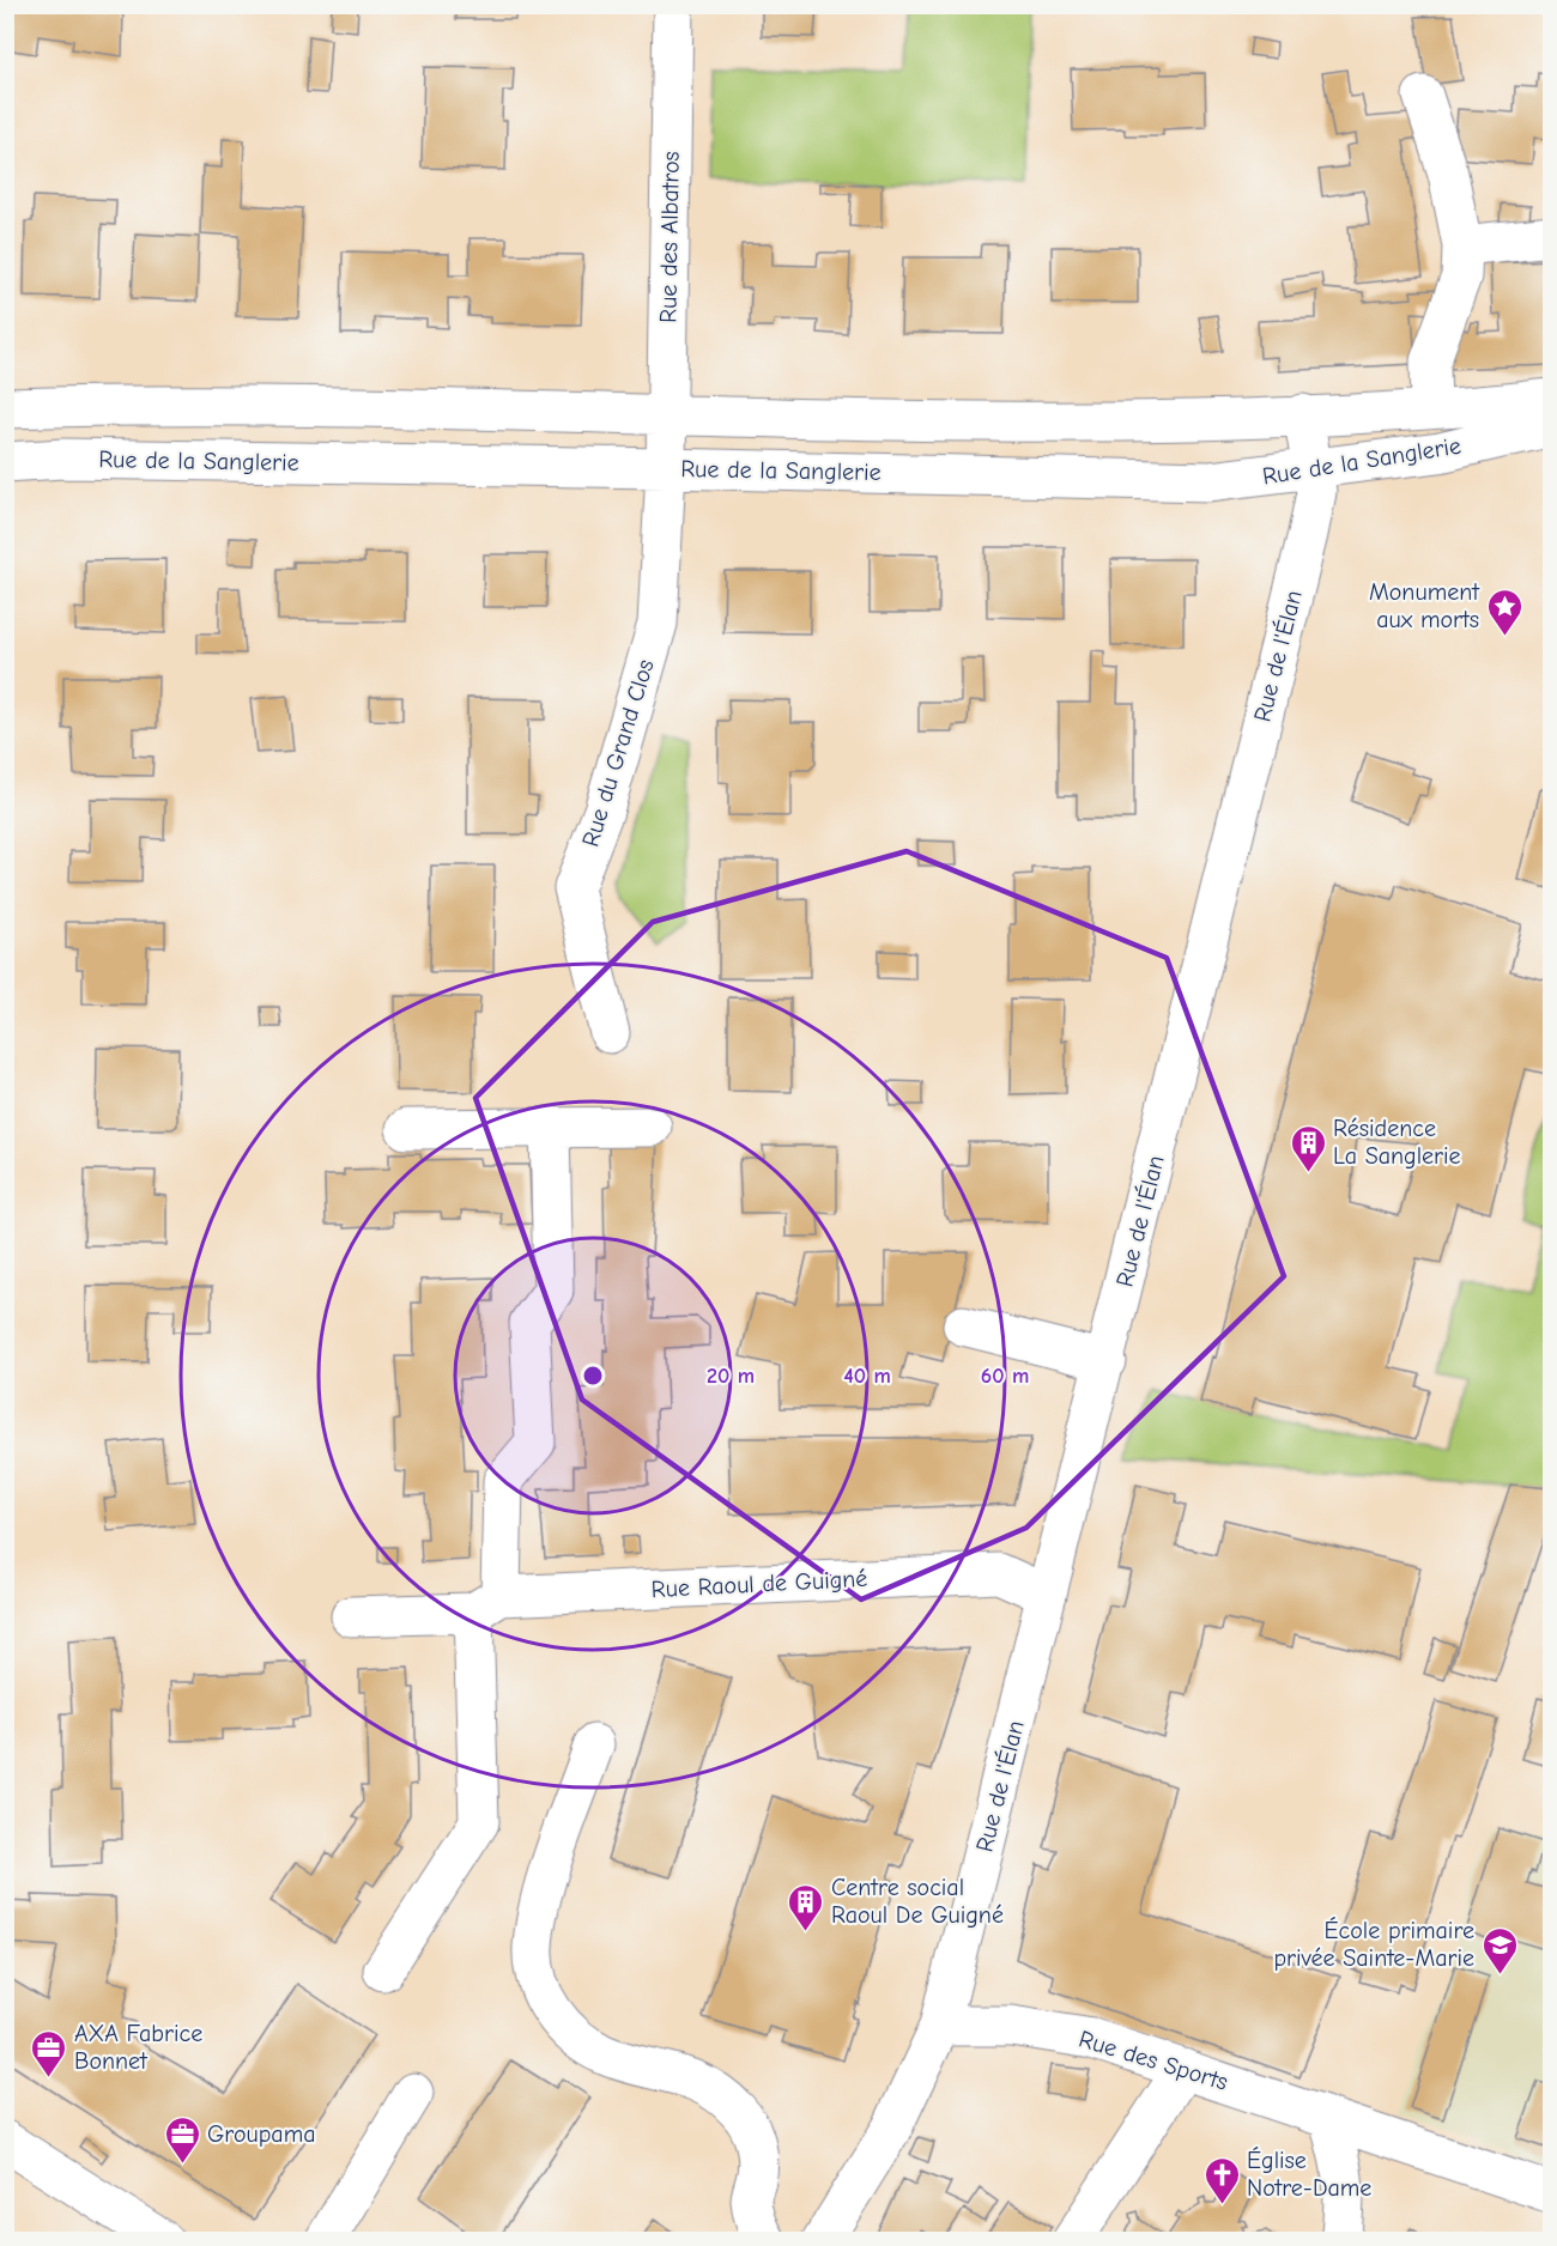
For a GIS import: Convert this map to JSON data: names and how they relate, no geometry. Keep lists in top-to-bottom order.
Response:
{
  "streets": {
    "street": [
      "Rue des Albatros",
      "Rue de la Sanglerie",
      "Rue de l'Élan",
      "Rue du Grand Clos",
      "Rue Raoul de Guigné",
      "Rue des Sports"
    ]
  },
  "crossings": [
    ["Rue des Albatros", "Rue de la Sanglerie"],
    ["Rue des Albatros", "Rue du Grand Clos"],
    ["Rue de la Sanglerie", "Rue de l'Élan"],
    ["Rue de la Sanglerie", "Rue du Grand Clos"],
    ["Rue de l'Élan", "Rue Raoul de Guigné"],
    ["Rue de l'Élan", "Rue des Sports"]
  ],
  "places": {
    "place": ["Monument aux morts"],
    "building": ["Résidence La Sanglerie", "Centre social Raoul De Guigné"],
    "school or university": ["École primaire privée Sainte-Marie"],
    "office": ["AXA Fabrice Bonnet", "Groupama"],
    "church": ["Église Notre-Dame"]
  },
  "rings": ["20 m", "40 m", "60 m"]
}
